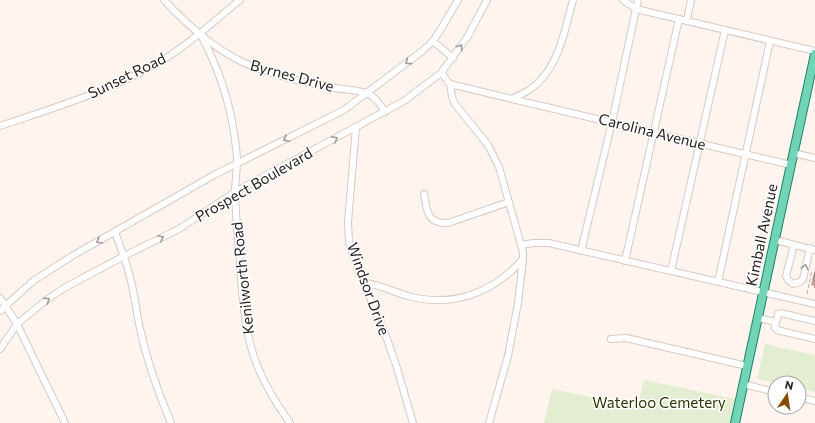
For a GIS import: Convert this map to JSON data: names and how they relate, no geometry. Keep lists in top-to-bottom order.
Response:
{
  "streets": {
    "main road": ["Kimball Avenue"],
    "street": [
      "Sunset Road",
      "Byrnes Drive",
      "Carolina Avenue",
      "Prospect Boulevard",
      "Kenilworth Road",
      "Windsor Drive"
    ]
  },
  "crossings": [
    ["Sunset Road", "Byrnes Drive"],
    ["Sunset Road", "Kenilworth Road"],
    ["Byrnes Drive", "Prospect Boulevard"],
    ["Byrnes Drive", "Kenilworth Road"],
    ["Carolina Avenue", "Kimball Avenue"],
    ["Prospect Boulevard", "Kenilworth Road"],
    ["Prospect Boulevard", "Windsor Drive"]
  ],
  "parks": ["Waterloo Cemetery"],
  "north": "top"
}
